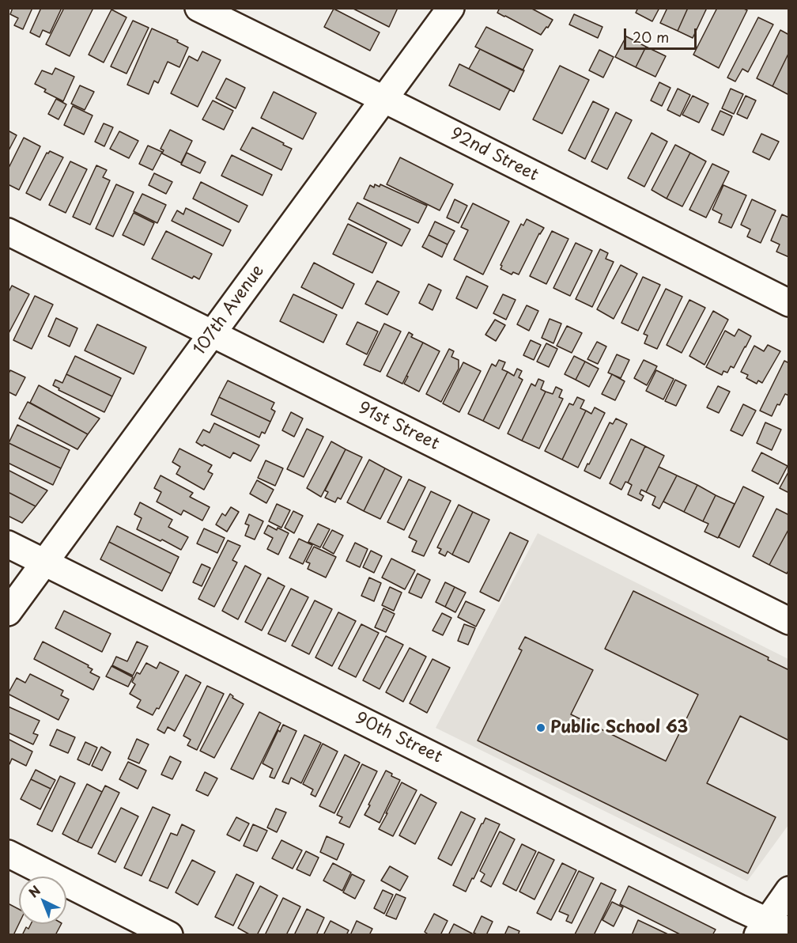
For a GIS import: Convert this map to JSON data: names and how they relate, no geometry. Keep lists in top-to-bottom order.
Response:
{
  "streets": {
    "street": [
      "92nd Street",
      "107th Avenue",
      "91st Street",
      "90th Street"
    ]
  },
  "crossings": [
    ["92nd Street", "107th Avenue"],
    ["107th Avenue", "91st Street"],
    ["107th Avenue", "90th Street"]
  ],
  "places": ["Public School 63"],
  "scale_bar": "20 m",
  "north": "top left"
}
